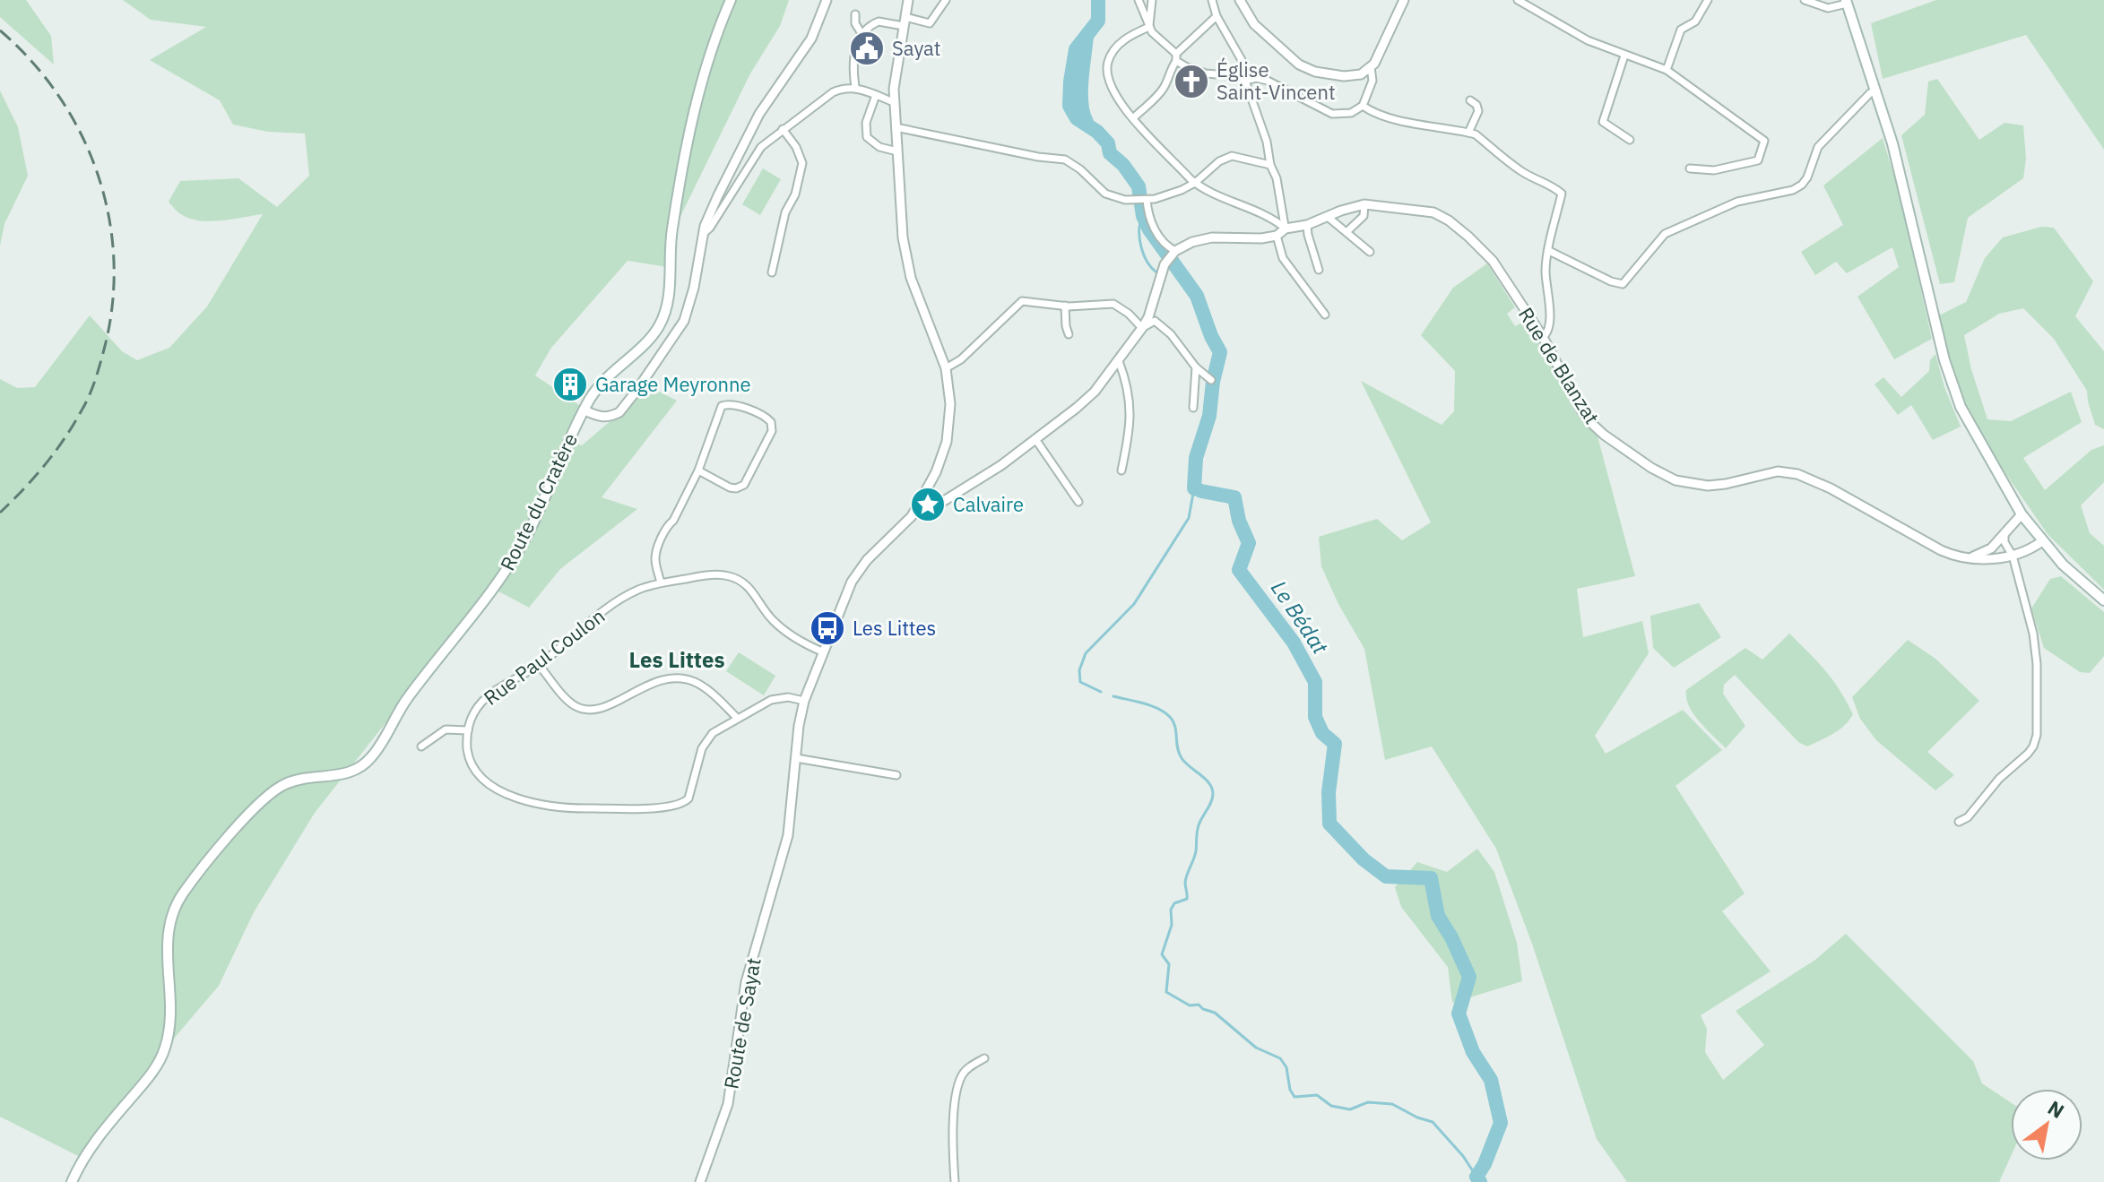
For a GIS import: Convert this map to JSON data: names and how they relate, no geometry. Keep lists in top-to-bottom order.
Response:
{
  "streets": {
    "main road": ["Route du Cratère"],
    "street": ["Rue de Blanzat", "Rue Paul Coulon", "Route de Sayat"]
  },
  "crossings": [
    ["Rue Paul Coulon", "Route de Sayat"]
  ],
  "districts": ["Les Littes"],
  "water": ["Le Bédat"],
  "places": {
    "public building": ["Sayat"],
    "church": ["Église Saint-Vincent"],
    "building": ["Garage Meyronne"],
    "place": ["Calvaire"],
    "bus stop": ["Les Littes"]
  },
  "north": "top right"
}
